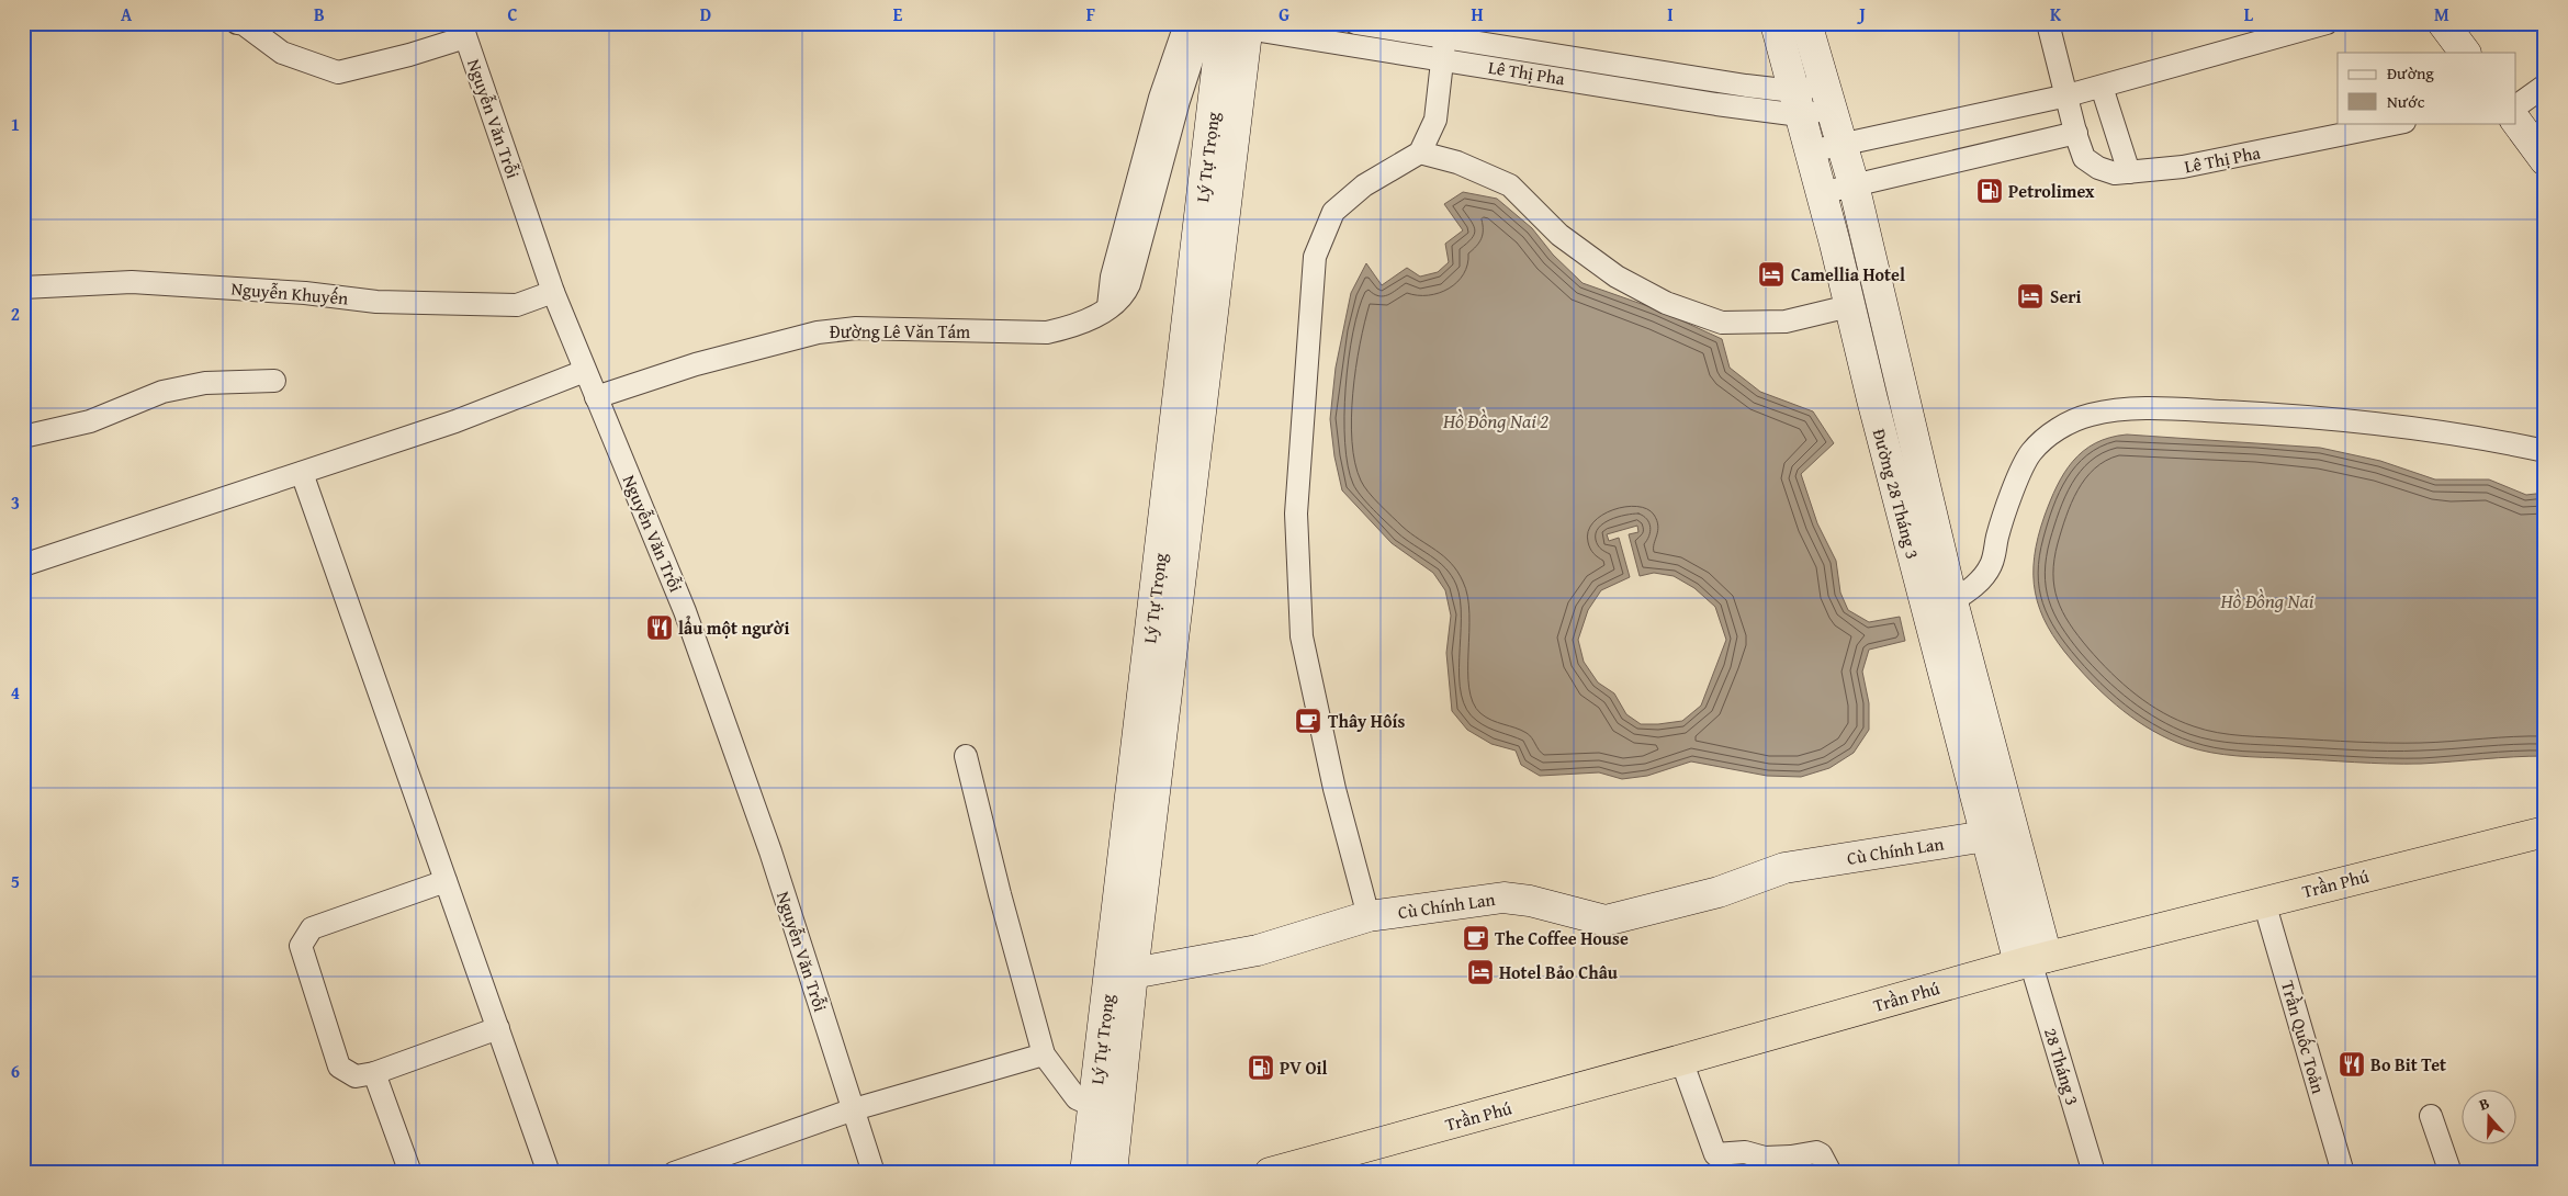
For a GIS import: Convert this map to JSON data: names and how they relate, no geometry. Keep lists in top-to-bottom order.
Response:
{
  "streets": {
    "highway": ["Trần Phú"],
    "street": [
      "Lê Thị Pha",
      "Nguyễn Văn Trỗi",
      "Lý Tự Trọng",
      "Nguyễn Khuyến",
      "Đường Lê Văn Tám",
      "Đường 28 Tháng 3",
      "Cù Chính Lan",
      "Trần Quốc Toản",
      "28 Tháng 3"
    ]
  },
  "crossings": [
    ["Lê Thị Pha", "Lý Tự Trọng"],
    ["Lê Thị Pha", "Đường Lê Văn Tám"],
    ["Lê Thị Pha", "Đường 28 Tháng 3"],
    ["Nguyễn Văn Trỗi", "Nguyễn Khuyến"],
    ["Nguyễn Văn Trỗi", "Đường Lê Văn Tám"],
    ["Lý Tự Trọng", "Đường Lê Văn Tám"],
    ["Lý Tự Trọng", "Cù Chính Lan"],
    ["Đường 28 Tháng 3", "Cù Chính Lan"],
    ["Đường 28 Tháng 3", "Trần Phú"],
    ["Đường 28 Tháng 3", "28 Tháng 3"],
    ["Trần Phú", "Trần Quốc Toản"],
    ["Trần Phú", "28 Tháng 3"]
  ],
  "water": ["Hồ Đồng Nai 2", "Hồ Đồng Nai"],
  "places": {
    "fuel station": ["Petrolimex", "PV Oil"],
    "hotel": ["Camellia Hotel", "Seri", "Hotel Bảo Châu"],
    "restaurant": ["lẩu một người", "Bo Bit Tet"],
    "cafe": ["Thây Hôís", "The Coffee House"]
  },
  "legend": ["Đường", "Nước"],
  "north": "top",
  "grid": {
    "columns": [
      "A",
      "B",
      "C",
      "D",
      "E",
      "F",
      "G",
      "H",
      "I",
      "J",
      "K",
      "L",
      "M"
    ],
    "rows": [
      "1",
      "2",
      "3",
      "4",
      "5",
      "6"
    ]
  }
}
